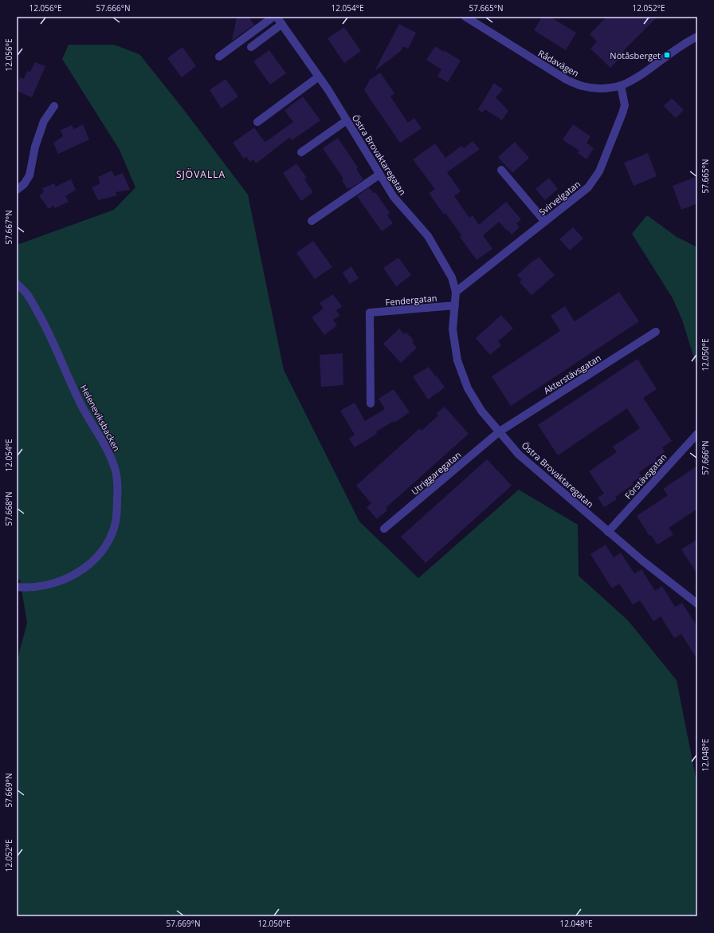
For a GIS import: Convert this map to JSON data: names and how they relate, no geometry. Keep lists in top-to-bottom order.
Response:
{
  "streets": {
    "street": [
      "Rådavägen",
      "Östra Brovaktaregatan",
      "Svirvelgatan",
      "Fendergatan",
      "Akterstävsgatan",
      "Heleneviksbacken",
      "Utriggaregatan",
      "Förstävsgatan"
    ]
  },
  "crossings": [
    ["Rådavägen", "Svirvelgatan"],
    ["Östra Brovaktaregatan", "Svirvelgatan"],
    ["Östra Brovaktaregatan", "Fendergatan"],
    ["Östra Brovaktaregatan", "Akterstävsgatan"],
    ["Östra Brovaktaregatan", "Utriggaregatan"],
    ["Östra Brovaktaregatan", "Förstävsgatan"],
    ["Akterstävsgatan", "Utriggaregatan"]
  ],
  "districts": ["SJÖVALLA"],
  "places": {
    "transit": ["Nötåsberget"]
  },
  "coordinates": [
    "12.056°E",
    "57.666°N",
    "12.054°E",
    "57.665°N",
    "12.052°E",
    "57.667°N",
    "12.050°E",
    "57.668°N",
    "12.048°E",
    "57.669°N"
  ]
}
